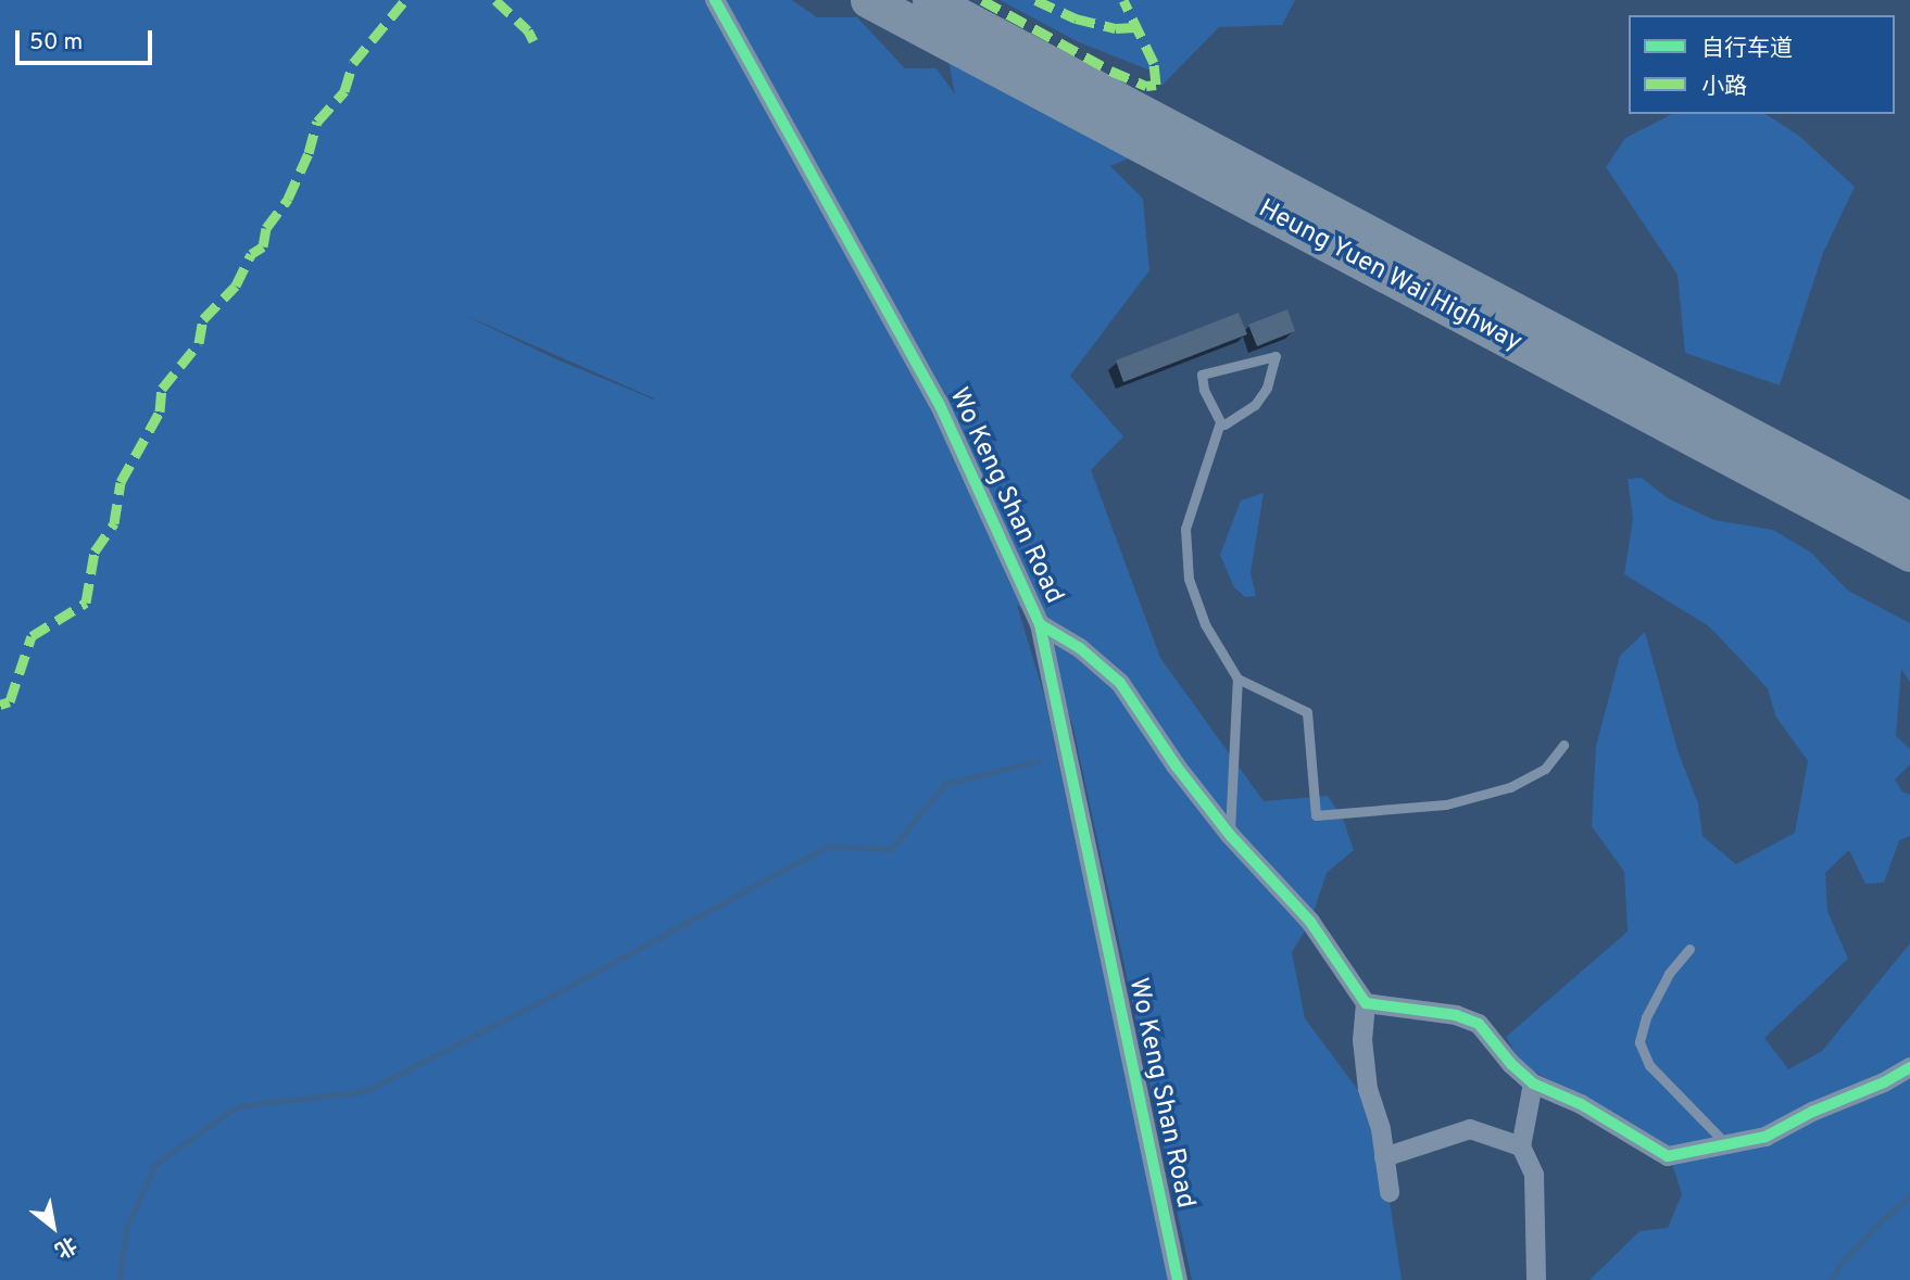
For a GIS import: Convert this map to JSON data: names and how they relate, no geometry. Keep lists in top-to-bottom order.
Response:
{
  "streets": {
    "highway": ["Heung Yuen Wai Highway"],
    "street": ["Wo Keng Shan Road"]
  },
  "legend": ["自行车道", "小路"],
  "scale_bar": "50 m",
  "north": "bottom right"
}
